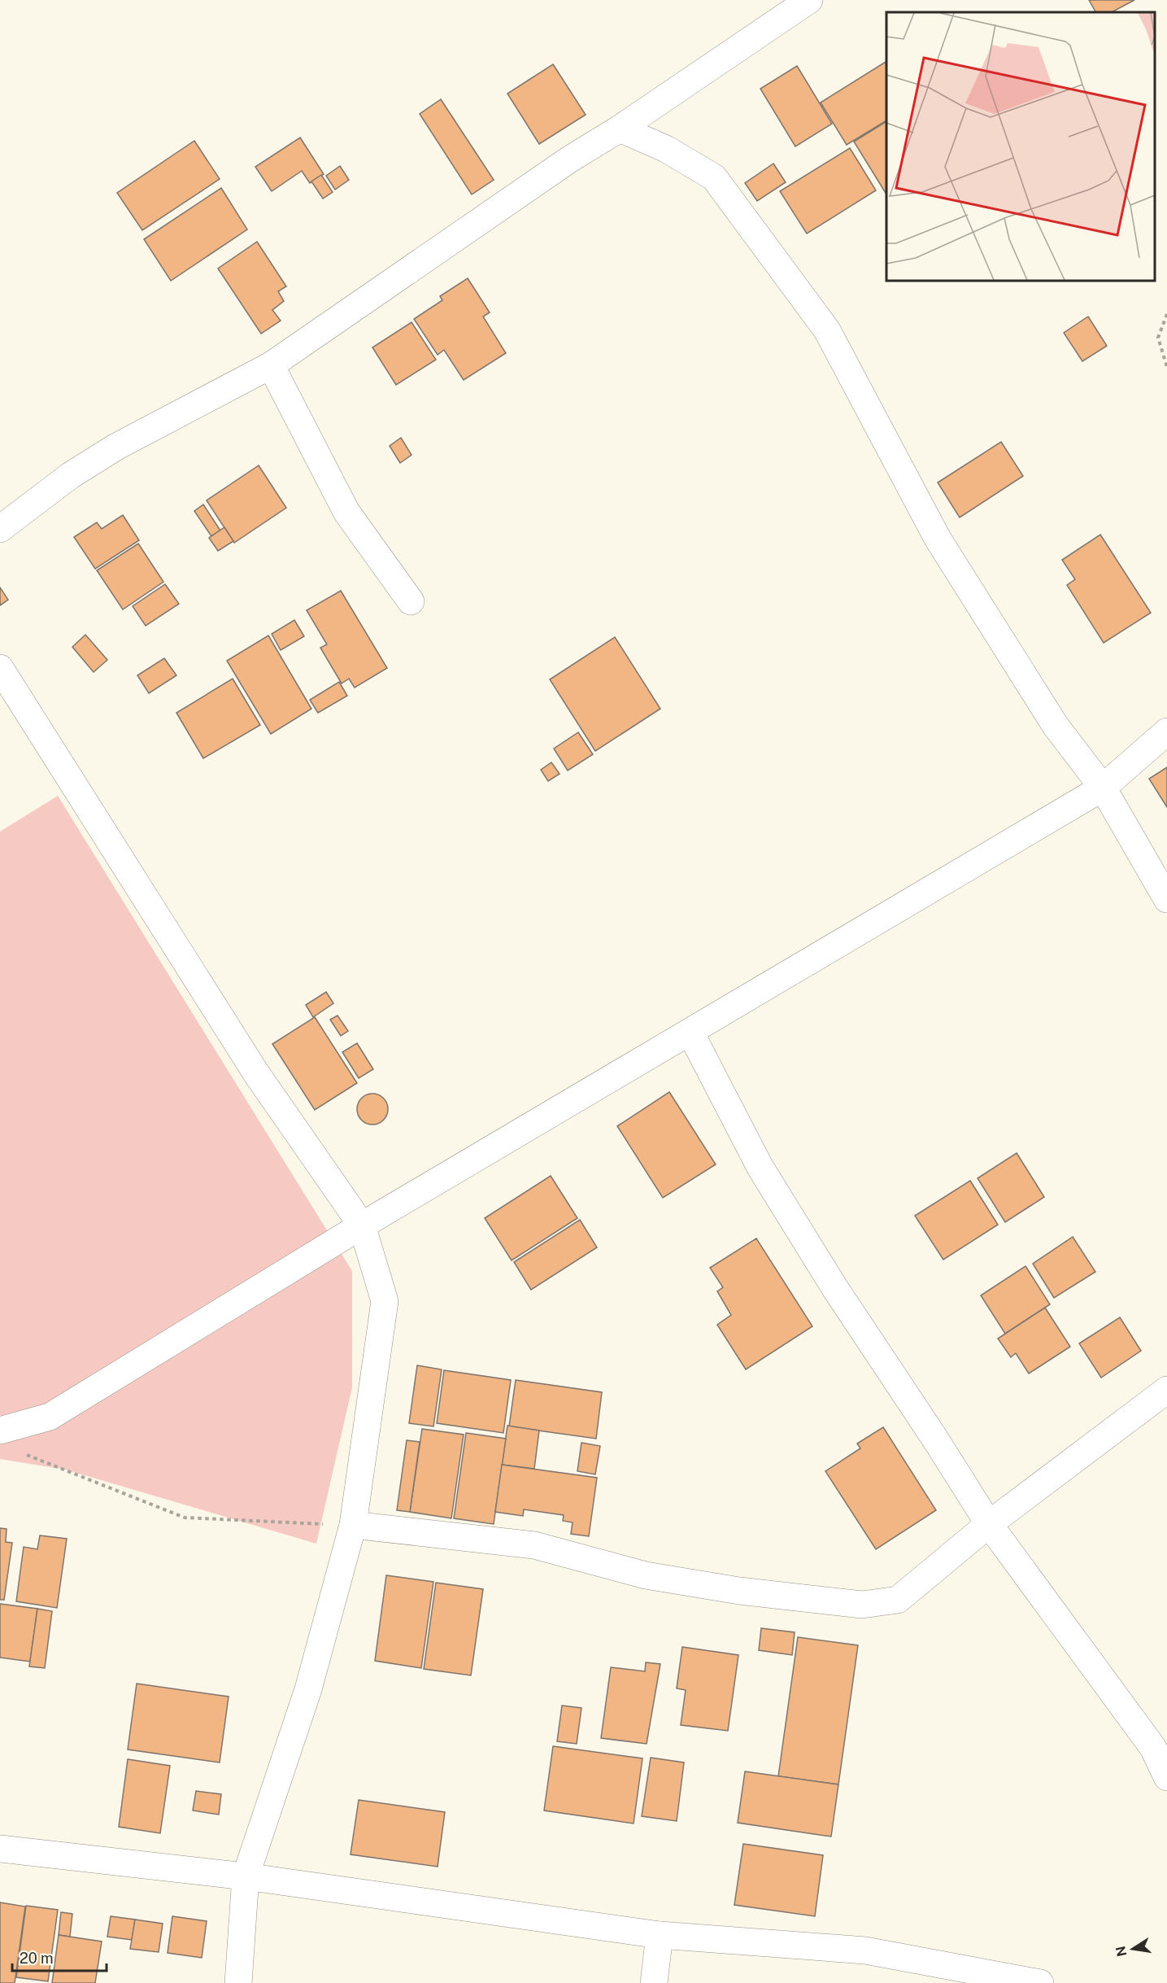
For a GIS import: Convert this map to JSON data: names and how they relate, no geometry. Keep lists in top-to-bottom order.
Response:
{
  "scale_bar": "20 m",
  "north": "left"
}
